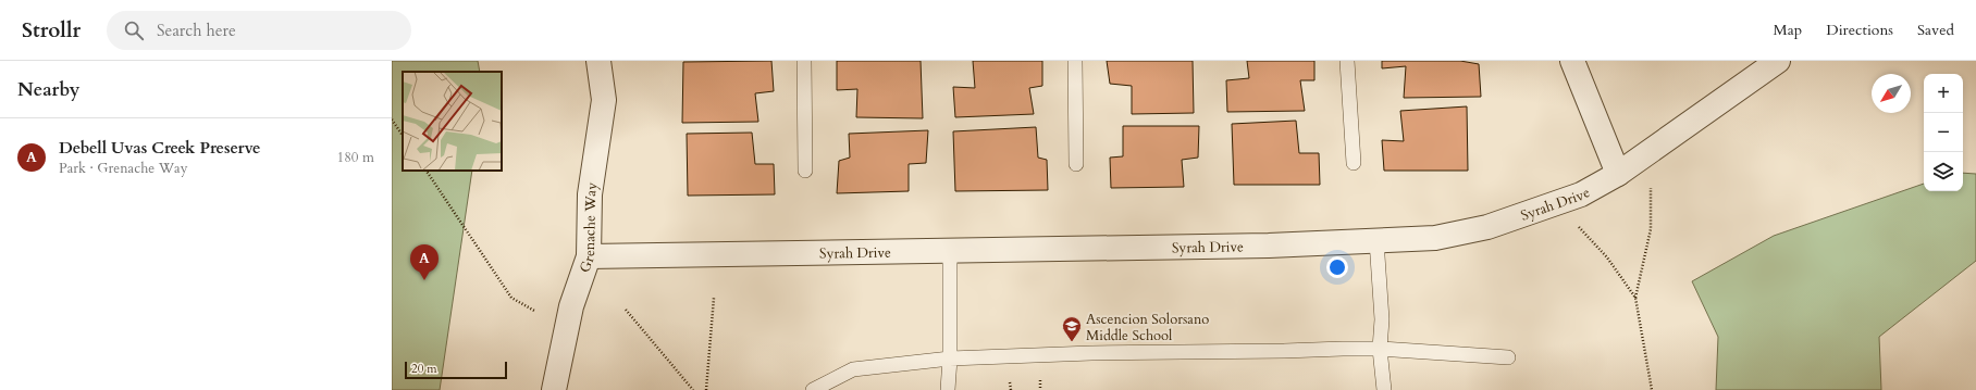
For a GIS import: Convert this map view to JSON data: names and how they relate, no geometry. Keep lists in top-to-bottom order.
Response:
{
  "streets": {
    "street": ["Syrah Drive", "Grenache Way"]
  },
  "crossings": [
    ["Syrah Drive", "Grenache Way"]
  ],
  "places": {
    "school or university": ["Ascencion Solorsano Middle School"]
  },
  "scale_bar": "20 m",
  "north": "bottom left",
  "page": {
    "header": "Strollr",
    "search": "Search here",
    "nav": ["Map", "Directions", "Saved"],
    "heading": "Nearby",
    "map_buttons": ["+", "−"],
    "list": [
      {
        "mark": "A",
        "name": "Debell Uvas Creek Preserve",
        "note": "Park · Grenache Way",
        "value": "180 m"
      }
    ],
    "pins": "A",
    "scale": "20 m"
  }
}
